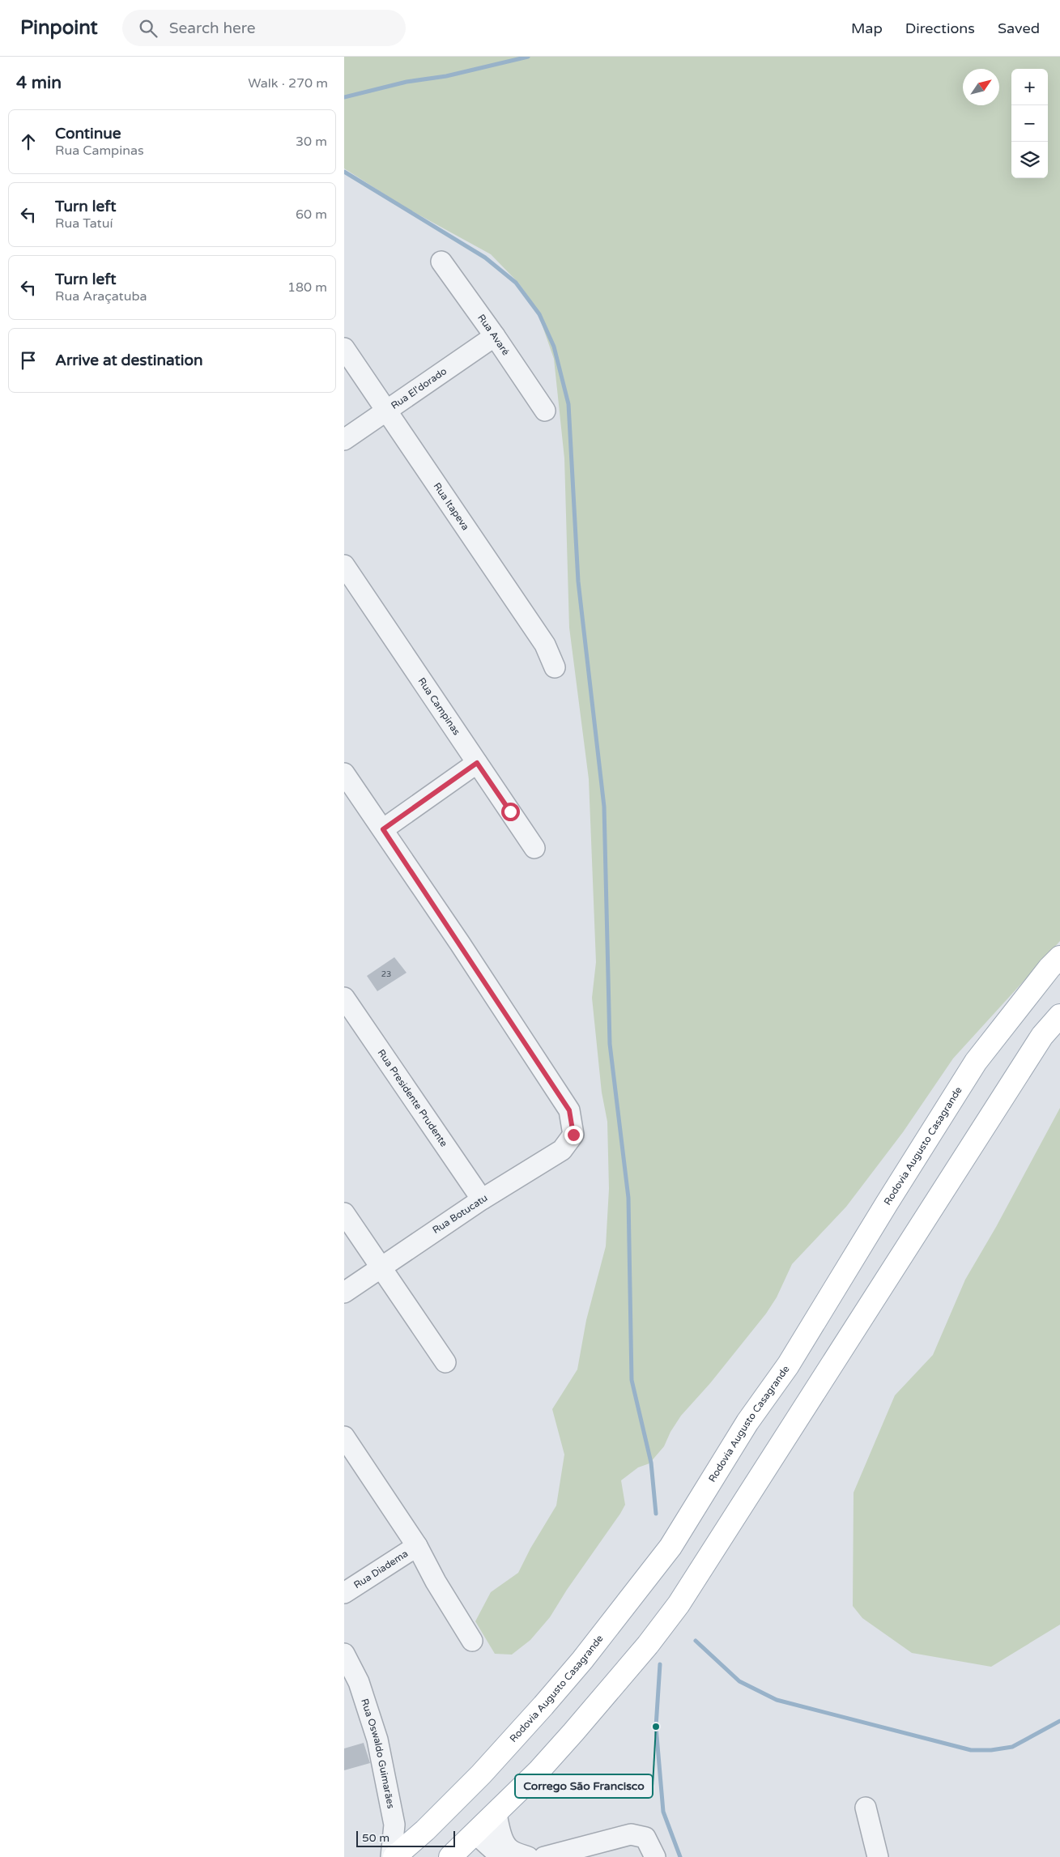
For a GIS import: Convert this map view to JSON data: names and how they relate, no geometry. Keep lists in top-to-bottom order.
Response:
{
  "streets": {
    "main road": ["Rodovia Augusto Casagrande"],
    "street": [
      "Rua Avaré",
      "Rua El'dorado",
      "Rua Itapeva",
      "Rua Campinas",
      "Rua Presidente Prudente",
      "Rua Botucatu",
      "Rua Diadema",
      "Rua Oswaldo Guimarães"
    ]
  },
  "crossings": [
    ["Rua Avaré", "Rua El'dorado"],
    ["Rua El'dorado", "Rua Itapeva"],
    ["Rua Presidente Prudente", "Rua Botucatu"]
  ],
  "places": ["Corrego São Francisco"],
  "house_numbers": ["23"],
  "scale_bar": "50 m",
  "north": "top right",
  "page": {
    "header": "Pinpoint",
    "search": "Search here",
    "nav": ["Map", "Directions", "Saved"],
    "heading": ["4 min", "Walk · 270 m"],
    "map_buttons": ["+", "−"],
    "list": [
      ["Continue", "Rua Campinas", "30 m"],
      ["Turn left", "Rua Tatuí", "60 m"],
      ["Turn left", "Rua Araçatuba", "180 m"],
      "Arrive at destination"
    ],
    "scale": "50 m"
  }
}
